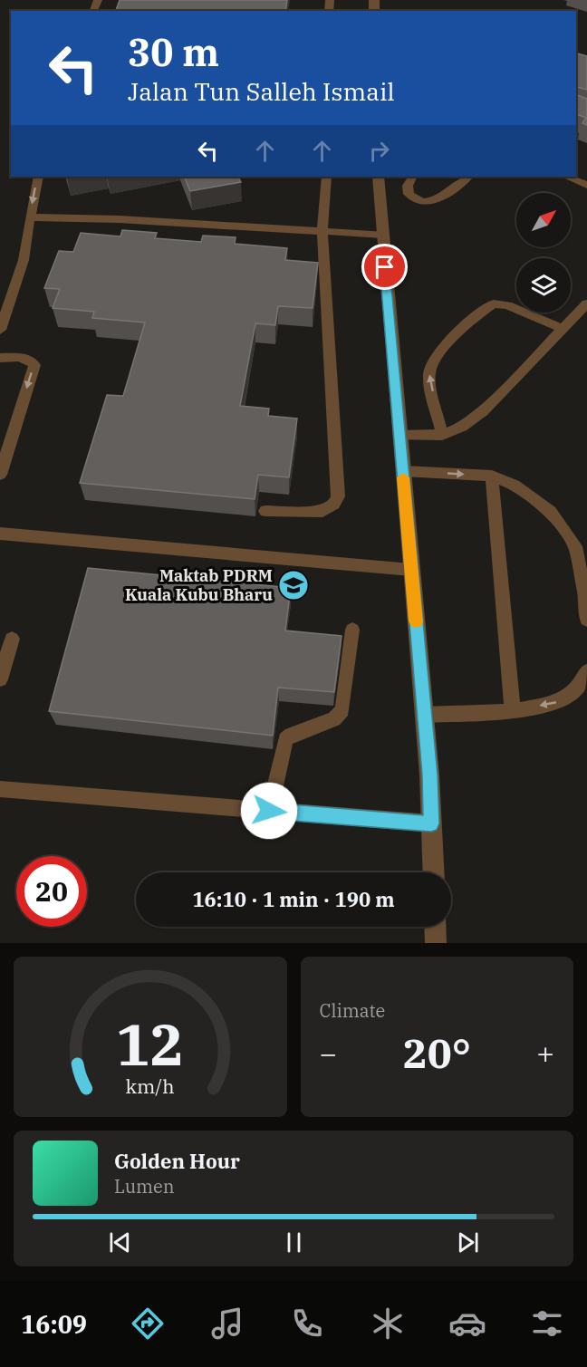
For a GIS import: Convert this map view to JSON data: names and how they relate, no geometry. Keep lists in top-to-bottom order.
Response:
{
  "places": {
    "school or university": ["Maktab PDRM Kuala Kubu Bharu"]
  },
  "north": "top right",
  "page": {
    "turn": ["30 m", "Jalan Tun Salleh Ismail"],
    "limit": "20",
    "trip": "16:10 · 1 min · 190 m",
    "tile": "Climate",
    "heat": ["−", "20°", "+"],
    "song": ["Golden Hour", "Lumen"],
    "tabs": "16:09",
    "gauge": ["12", "km/h"]
  }
}
